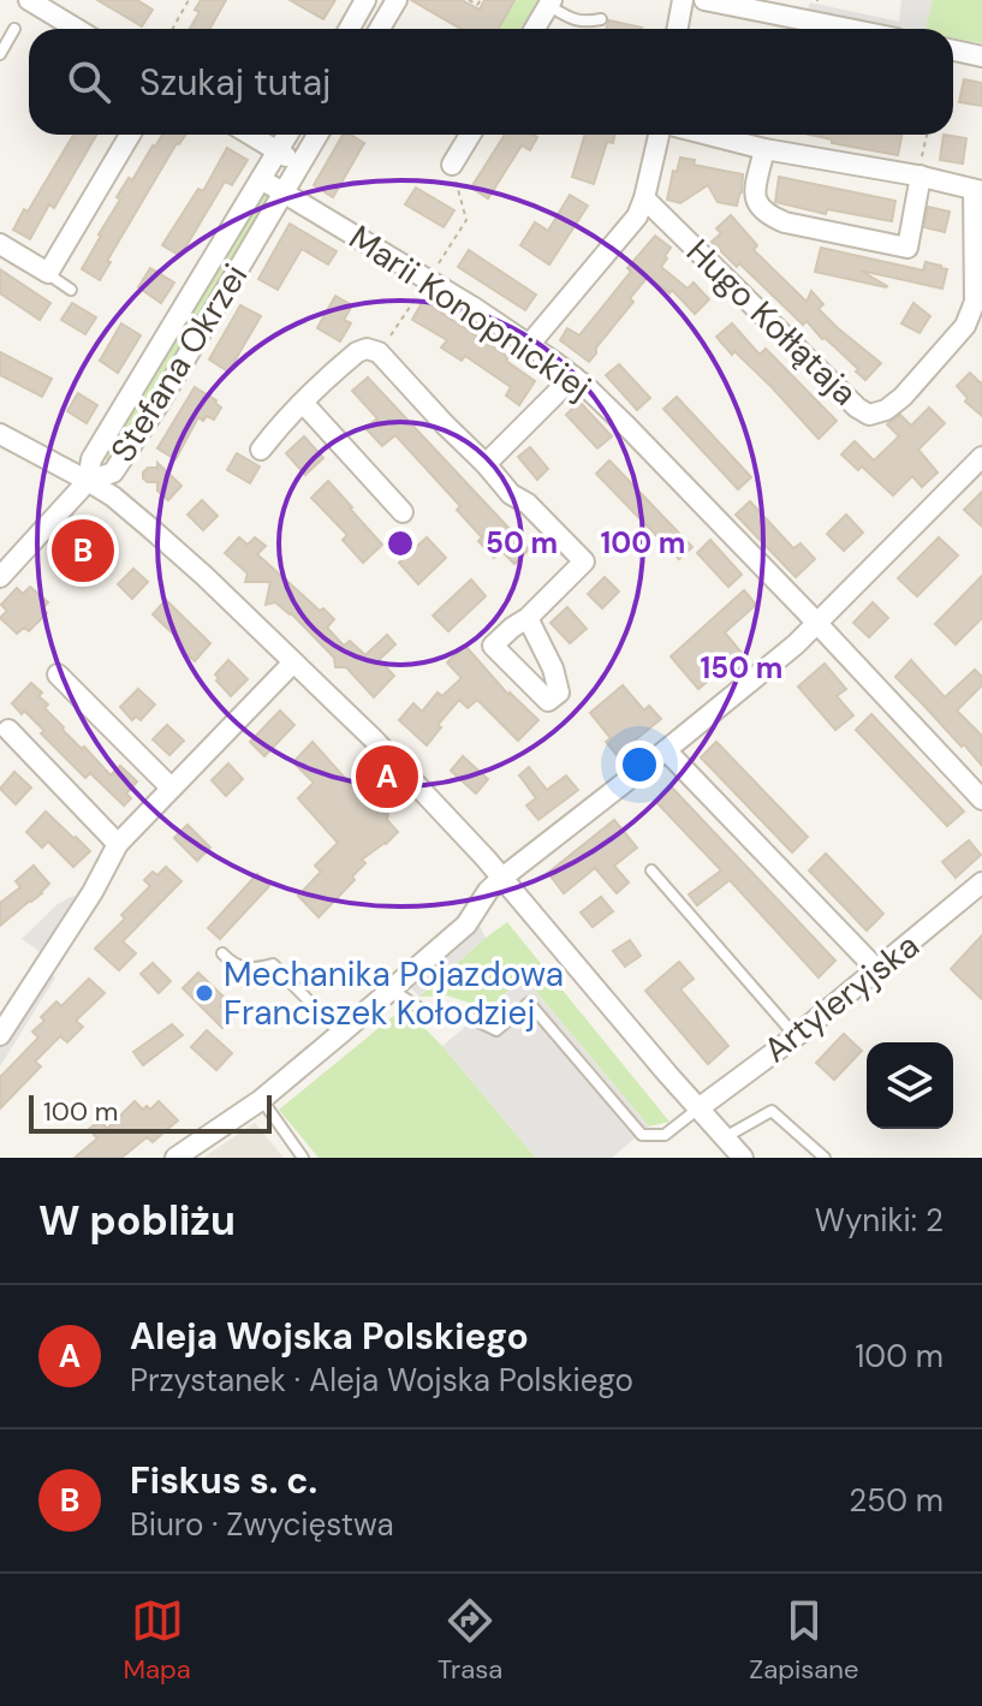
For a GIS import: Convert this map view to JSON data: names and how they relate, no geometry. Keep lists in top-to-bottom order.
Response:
{
  "streets": {
    "street": [
      "Marii Konopnickiej",
      "Hugo Kołłątaja",
      "Stefana Okrzei",
      "Artyleryjska"
    ]
  },
  "crossings": [
    ["Marii Konopnickiej", "Stefana Okrzei"]
  ],
  "places": ["Mechanika Pojazdowa Franciszek Kołodziej"],
  "scale_bar": "100 m",
  "page": {
    "search": "Szukaj tutaj",
    "pins": ["B", "A"],
    "scale": "100 m",
    "heading": ["W pobliżu", "Wyniki: 2"],
    "list": [
      {
        "mark": "A",
        "name": "Aleja Wojska Polskiego",
        "note": "Przystanek · Aleja Wojska Polskiego",
        "value": "100 m"
      },
      {
        "mark": "B",
        "name": "Fiskus s. c.",
        "note": "Biuro · Zwycięstwa",
        "value": "250 m"
      }
    ],
    "nav": ["Mapa", "Trasa", "Zapisane"]
  },
  "rings": ["50 m", "100 m", "150 m"]
}
